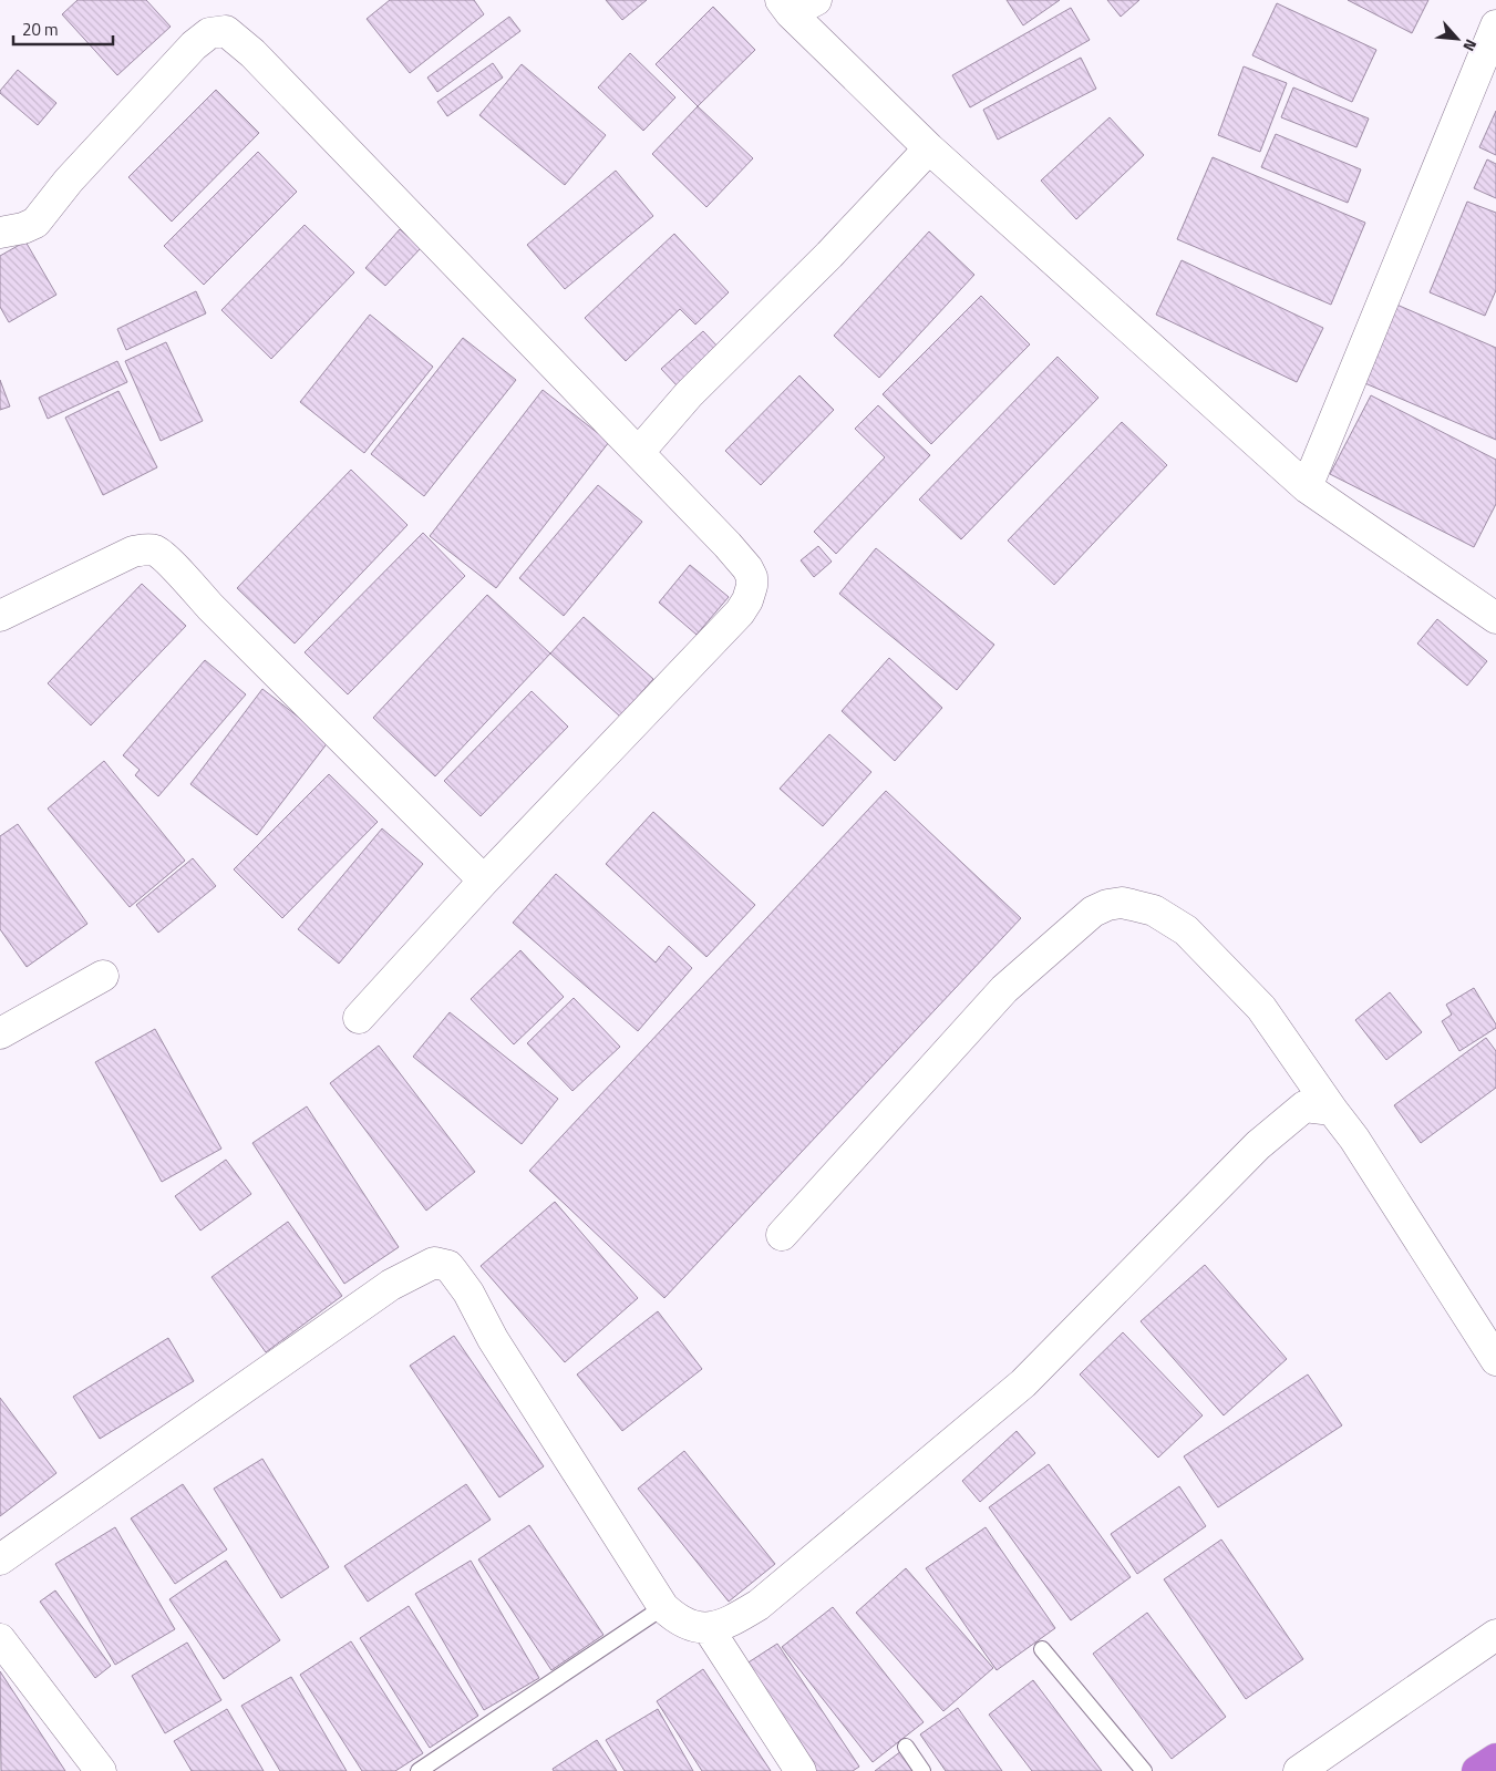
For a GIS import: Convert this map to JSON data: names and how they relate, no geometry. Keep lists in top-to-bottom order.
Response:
{
  "scale_bar": "20 m",
  "north": "bottom right"
}
